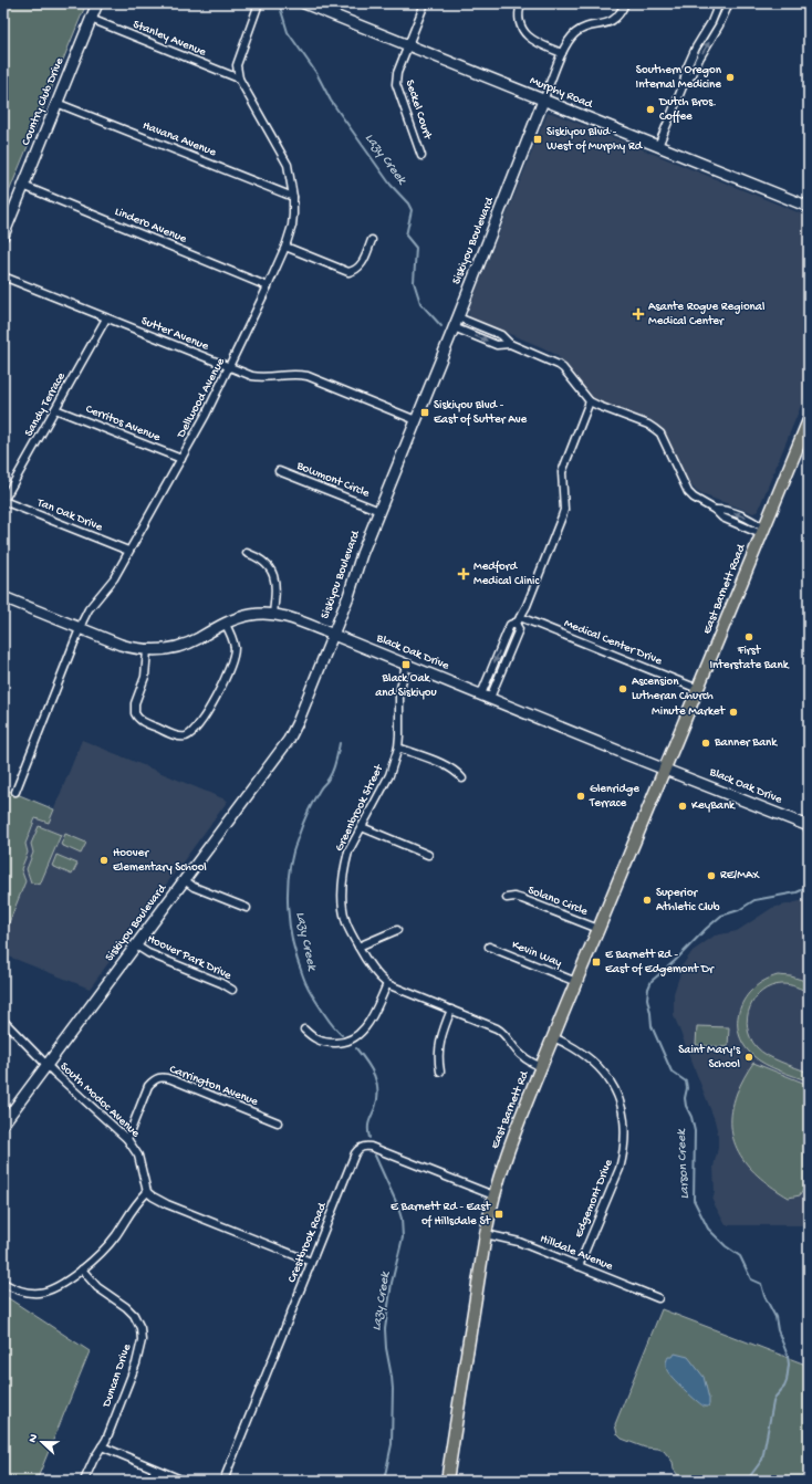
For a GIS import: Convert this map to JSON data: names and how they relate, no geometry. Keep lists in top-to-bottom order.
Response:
{
  "streets": {
    "main road": ["East Barnett Road", "East Barnett Rd"],
    "street": [
      "Stanley Avenue",
      "Murphy Road",
      "Country Club Drive",
      "Seckel Court",
      "Havana Avenue",
      "Lindero Avenue",
      "Siskiyou Boulevard",
      "Sutter Avenue",
      "Dellwood Avenue",
      "Sandy Terrace",
      "Cerritos Avenue",
      "Bowmont Circle",
      "Tan Oak Drive",
      "Medical Center Drive",
      "Black Oak Drive",
      "Greenbrook Street",
      "Solano Circle",
      "Kevin Way",
      "Hoover Park Drive",
      "Carrington Avenue",
      "South Modoc Avenue",
      "Edgemont Drive",
      "Crestbrook Road",
      "Hilldale Avenue",
      "Duncan Drive"
    ]
  },
  "crossings": [
    ["Stanley Avenue", "Country Club Drive"],
    ["Stanley Avenue", "Dellwood Avenue"],
    ["Murphy Road", "Seckel Court"],
    ["Murphy Road", "Siskiyou Boulevard"],
    ["Country Club Drive", "Havana Avenue"],
    ["Country Club Drive", "Lindero Avenue"],
    ["Havana Avenue", "Dellwood Avenue"],
    ["Lindero Avenue", "Dellwood Avenue"],
    ["Siskiyou Boulevard", "Sutter Avenue"],
    ["Siskiyou Boulevard", "Bowmont Circle"],
    ["Siskiyou Boulevard", "Black Oak Drive"],
    ["Siskiyou Boulevard", "Hoover Park Drive"],
    ["Siskiyou Boulevard", "South Modoc Avenue"],
    ["Sutter Avenue", "Dellwood Avenue"],
    ["Sutter Avenue", "Sandy Terrace"],
    ["Dellwood Avenue", "Cerritos Avenue"],
    ["Dellwood Avenue", "Tan Oak Drive"],
    ["Dellwood Avenue", "Black Oak Drive"],
    ["Sandy Terrace", "Cerritos Avenue"],
    ["Sandy Terrace", "Tan Oak Drive"],
    ["East Barnett Road", "Medical Center Drive"],
    ["East Barnett Road", "Black Oak Drive"],
    ["East Barnett Road", "East Barnett Rd"],
    ["Black Oak Drive", "Greenbrook Street"],
    ["Black Oak Drive", "East Barnett Rd"],
    ["Greenbrook Street", "East Barnett Rd"],
    ["Solano Circle", "East Barnett Rd"],
    ["Kevin Way", "East Barnett Rd"],
    ["Carrington Avenue", "South Modoc Avenue"],
    ["East Barnett Rd", "Edgemont Drive"],
    ["East Barnett Rd", "Crestbrook Road"],
    ["East Barnett Rd", "Hilldale Avenue"],
    ["Edgemont Drive", "Hilldale Avenue"]
  ],
  "water": ["Lazy Creek", "Larson Creek"],
  "places": {
    "other": [
      "Southern Oregon Internal Medicine",
      "Dutch Bros. Coffee",
      "First Interstate Bank",
      "Ascension Lutheran Church",
      "Minute Market",
      "Banner Bank",
      "Glenridge Terrace",
      "KeyBank",
      "Hoover Elementary School",
      "RE/MAX",
      "Superior Athletic Club",
      "Saint Mary's School"
    ],
    "transit": [
      "Siskiyou Blvd - West of Murphy Rd",
      "Siskiyou Blvd - East of Sutter Ave",
      "Black Oak and Siskiyou",
      "E Barnett Rd - East of Edgemont Dr",
      "E Barnett Rd - East of Hillsdale St"
    ],
    "health": ["Asante Rogue Regional Medical Center", "Medford Medical Clinic"]
  },
  "north": "left"
}
